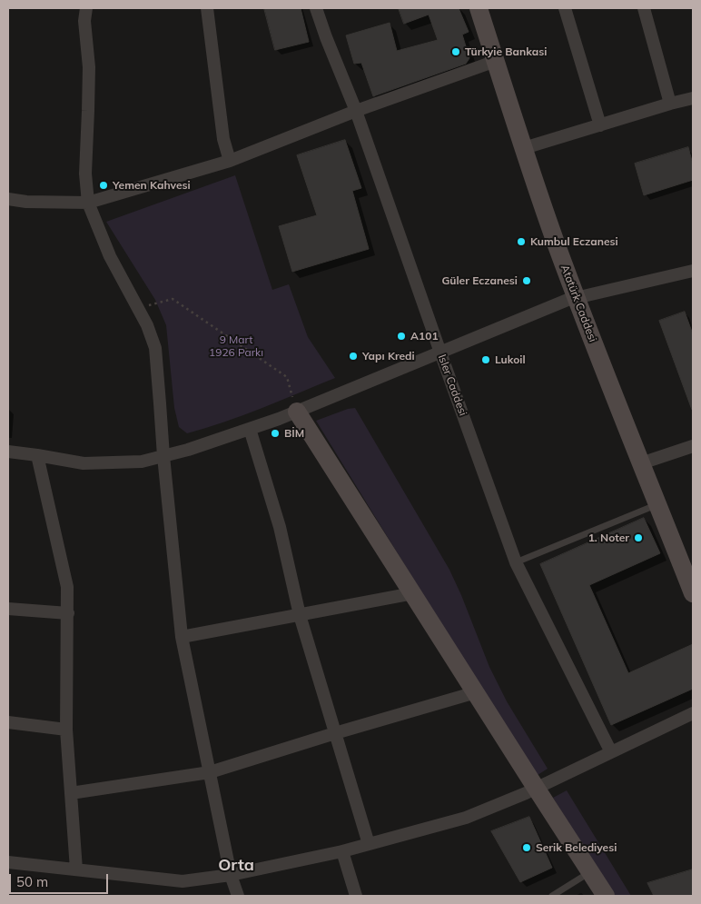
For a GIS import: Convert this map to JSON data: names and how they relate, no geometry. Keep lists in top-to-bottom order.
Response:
{
  "streets": {
    "main road": ["Atatürk Caddesi"],
    "street": ["Isler Caddesi"]
  },
  "districts": ["Orta"],
  "parks": ["9 Mart 1926 Parkı"],
  "places": [
    "Türkyie Bankasi",
    "Yemen Kahvesi",
    "Kumbul Eczanesi",
    "Güler Eczanesi",
    "A101",
    "Yapı Kredi",
    "Lukoil",
    "BİM",
    "1. Noter",
    "Serik Belediyesi"
  ],
  "scale_bar": "50 m"
}
